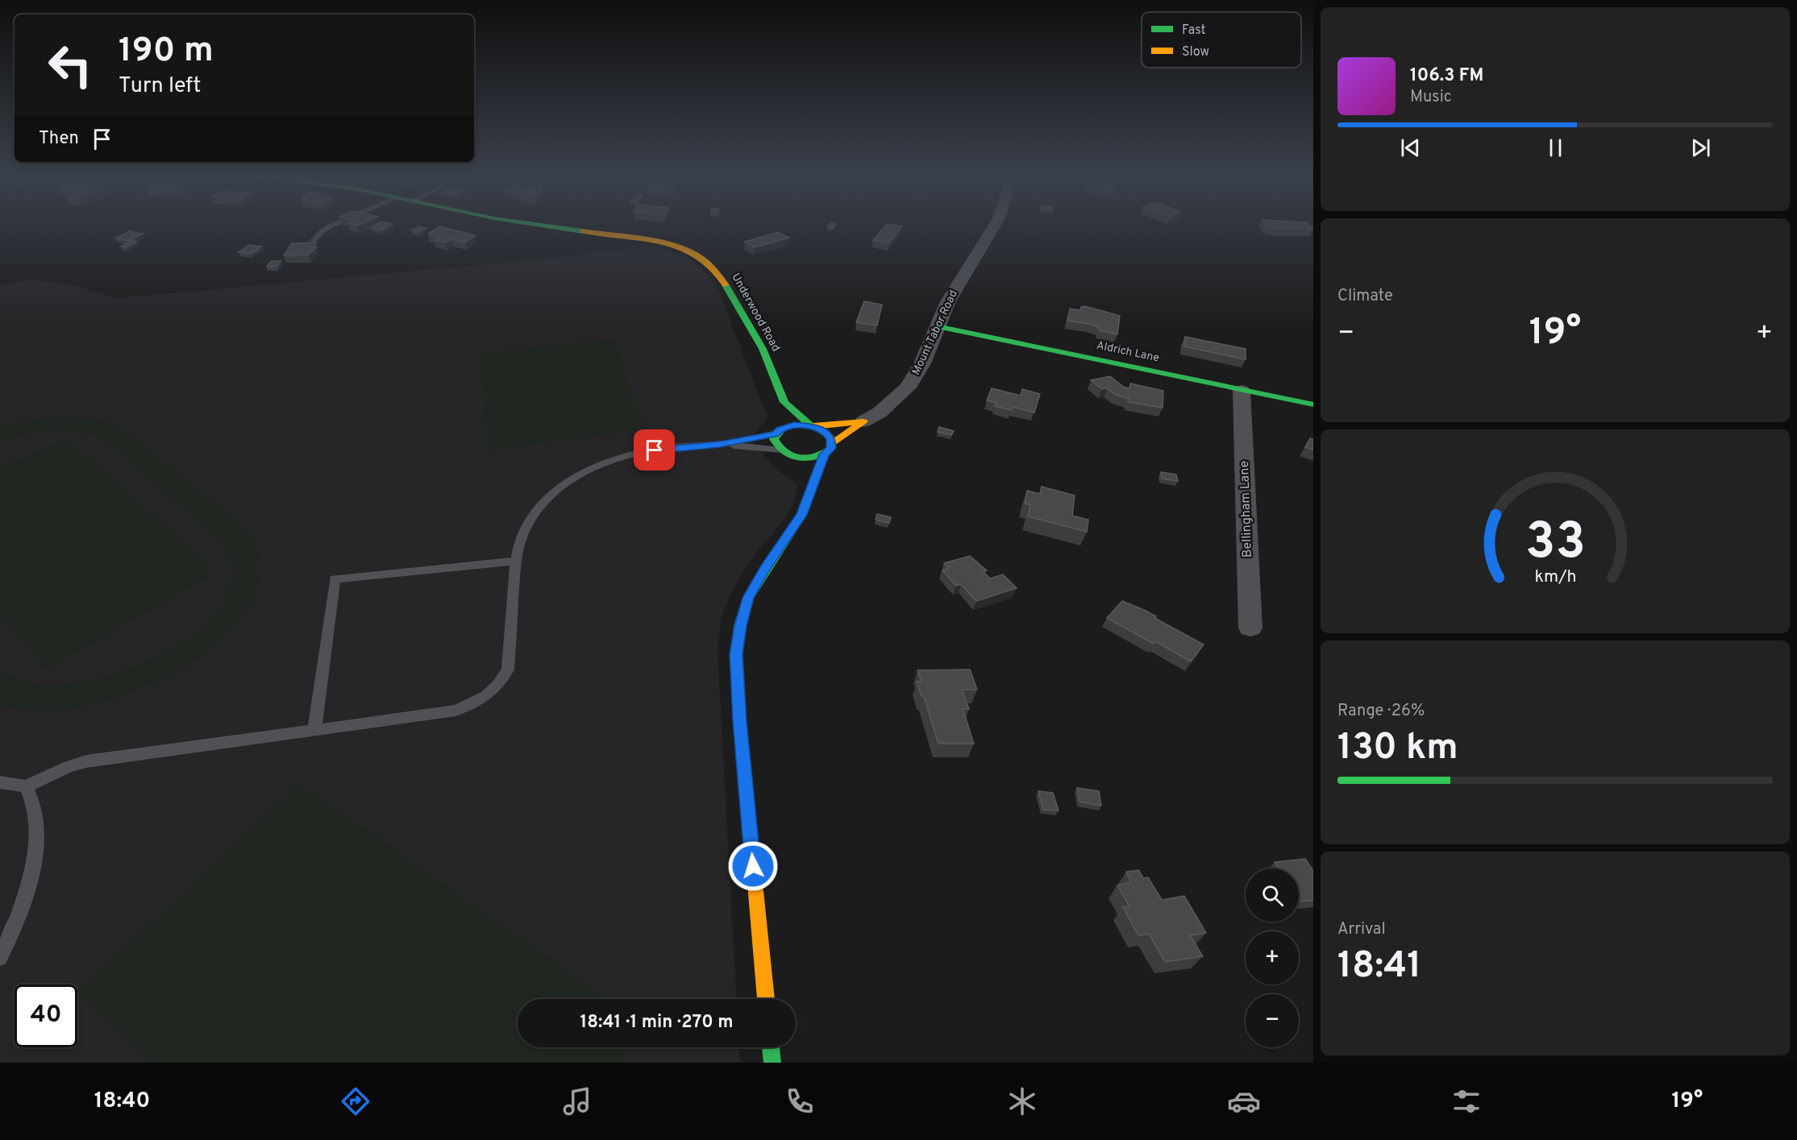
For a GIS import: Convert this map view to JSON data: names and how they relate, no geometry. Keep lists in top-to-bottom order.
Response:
{
  "streets": {
    "street": [
      "Underwood Road",
      "Mount Tabor Road",
      "Aldrich Lane",
      "Bellingham Lane"
    ]
  },
  "crossings": [
    ["Underwood Road", "Mount Tabor Road"],
    ["Mount Tabor Road", "Aldrich Lane"],
    ["Aldrich Lane", "Bellingham Lane"]
  ],
  "legend": ["Fast", "Slow"],
  "page": {
    "turn": ["190 m", "Turn left"],
    "song": ["106.3 FM", "Music"],
    "then": "Then",
    "tile": [
      "Climate",
      ["Range · 26%", "130 km"],
      ["Arrival", "18:41"]
    ],
    "heat": ["−", "19°", "+"],
    "map_buttons": ["+", "−"],
    "limit": "40",
    "trip": "18:41 · 1 min · 270 m",
    "tabs": ["18:40", "19°"],
    "gauge": ["33", "km/h"]
  }
}
